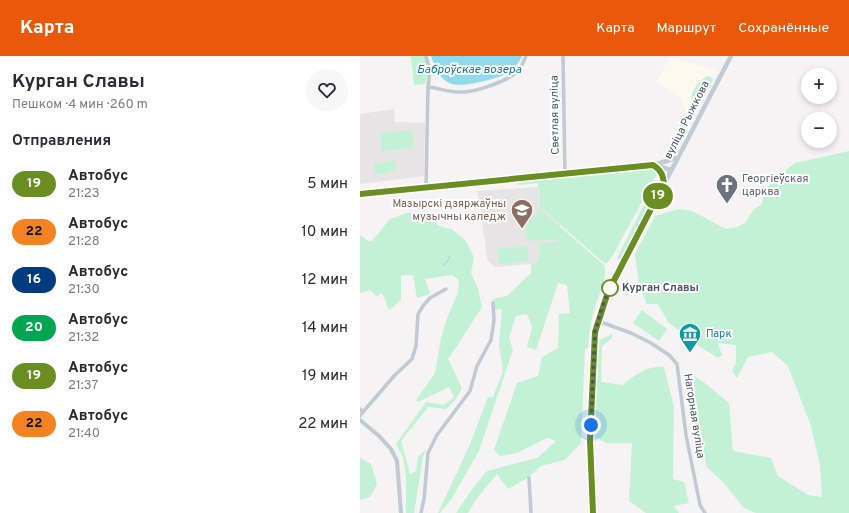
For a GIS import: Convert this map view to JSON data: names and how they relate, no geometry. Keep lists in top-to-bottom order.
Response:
{
  "streets": {
    "main road": ["вуліца Рыжкова"],
    "street": ["Светлая вуліца", "Нагорная вуліца"]
  },
  "crossings": [
    ["вуліца Рыжкова", "Нагорная вуліца"]
  ],
  "water": ["Баброўскае возера"],
  "places": {
    "church": ["Георгіеўская царква"],
    "school or university": ["Мазырскі дзяржаўны музычны каледж"],
    "other": ["Курган Славы"],
    "museum": ["Парк"]
  },
  "lines": ["bus line 19"],
  "page": {
    "header": "Карта",
    "nav": ["Карта", "Маршрут", "Сохранённые"],
    "heading": [
      ["Курган Славы", "Пешком · 4 мин · 260 m"],
      "Отправления"
    ],
    "on_map": "19",
    "map_buttons": ["+", "−"],
    "list": [
      {
        "mark": "19",
        "name": "Автобус",
        "note": "21:23",
        "value": "5 мин"
      },
      {
        "mark": "22",
        "name": "Автобус",
        "note": "21:28",
        "value": "10 мин"
      },
      {
        "mark": "16",
        "name": "Автобус",
        "note": "21:30",
        "value": "12 мин"
      },
      {
        "mark": "20",
        "name": "Автобус",
        "note": "21:32",
        "value": "14 мин"
      },
      {
        "mark": "19",
        "name": "Автобус",
        "note": "21:37",
        "value": "19 мин"
      },
      {
        "mark": "22",
        "name": "Автобус",
        "note": "21:40",
        "value": "22 мин"
      }
    ]
  }
}
